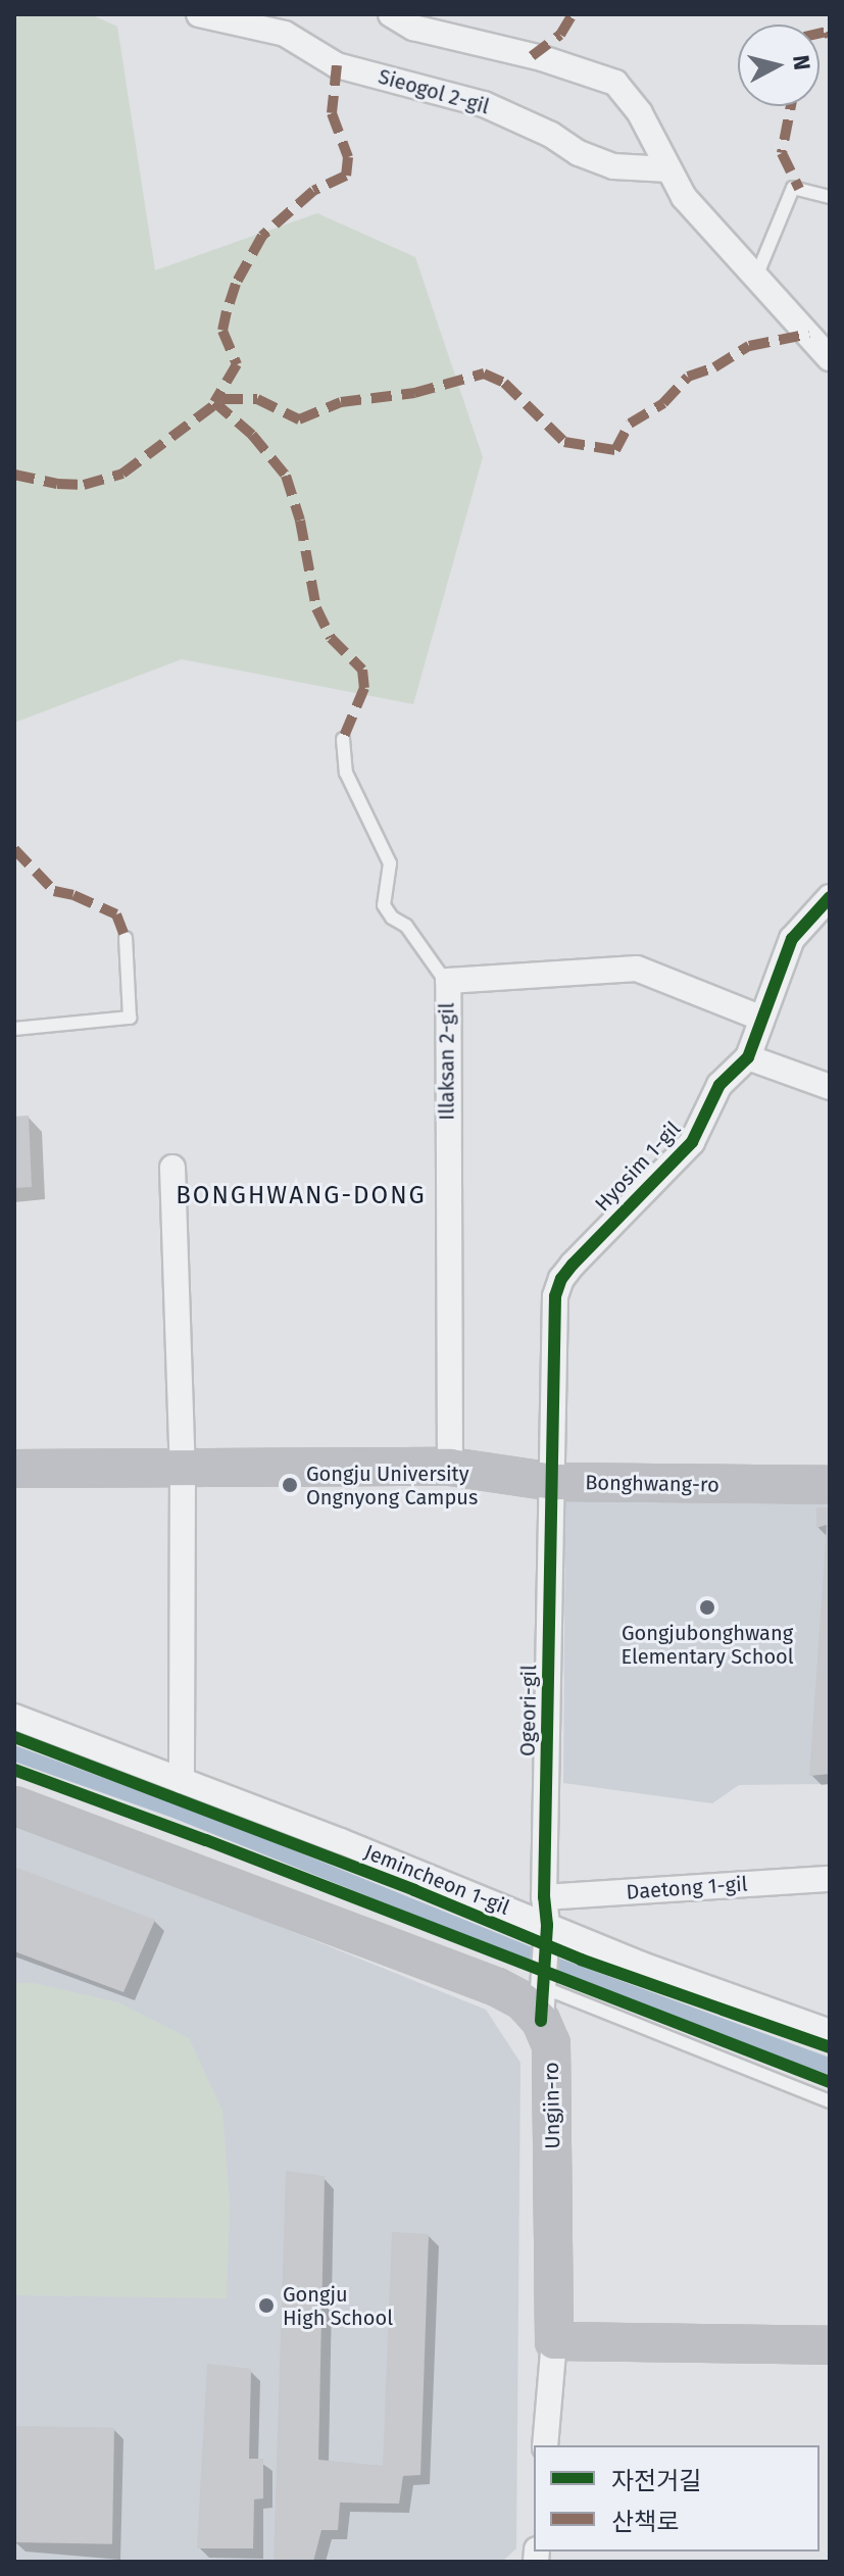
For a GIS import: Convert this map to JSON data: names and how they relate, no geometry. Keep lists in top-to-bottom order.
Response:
{
  "streets": {
    "main road": ["Bonghwang-ro", "Ungjin-ro"],
    "street": [
      "Sieogol 2-gil",
      "Illaksan 2-gil",
      "Hyosim 1-gil",
      "Ogeori-gil",
      "Jemincheon 1-gil",
      "Daetong 1-gil"
    ]
  },
  "crossings": [
    ["Illaksan 2-gil", "Hyosim 1-gil"],
    ["Illaksan 2-gil", "Bonghwang-ro"],
    ["Hyosim 1-gil", "Bonghwang-ro"],
    ["Hyosim 1-gil", "Ogeori-gil"],
    ["Bonghwang-ro", "Ogeori-gil"],
    ["Ogeori-gil", "Jemincheon 1-gil"],
    ["Ogeori-gil", "Daetong 1-gil"],
    ["Ogeori-gil", "Ungjin-ro"]
  ],
  "districts": ["BONGHWANG-DONG"],
  "places": ["Gongju University Ongnyong Campus", "Gongjubonghwang Elementary School", "Gongju High School"],
  "legend": ["자전거길", "산책로"],
  "north": "right"
}
